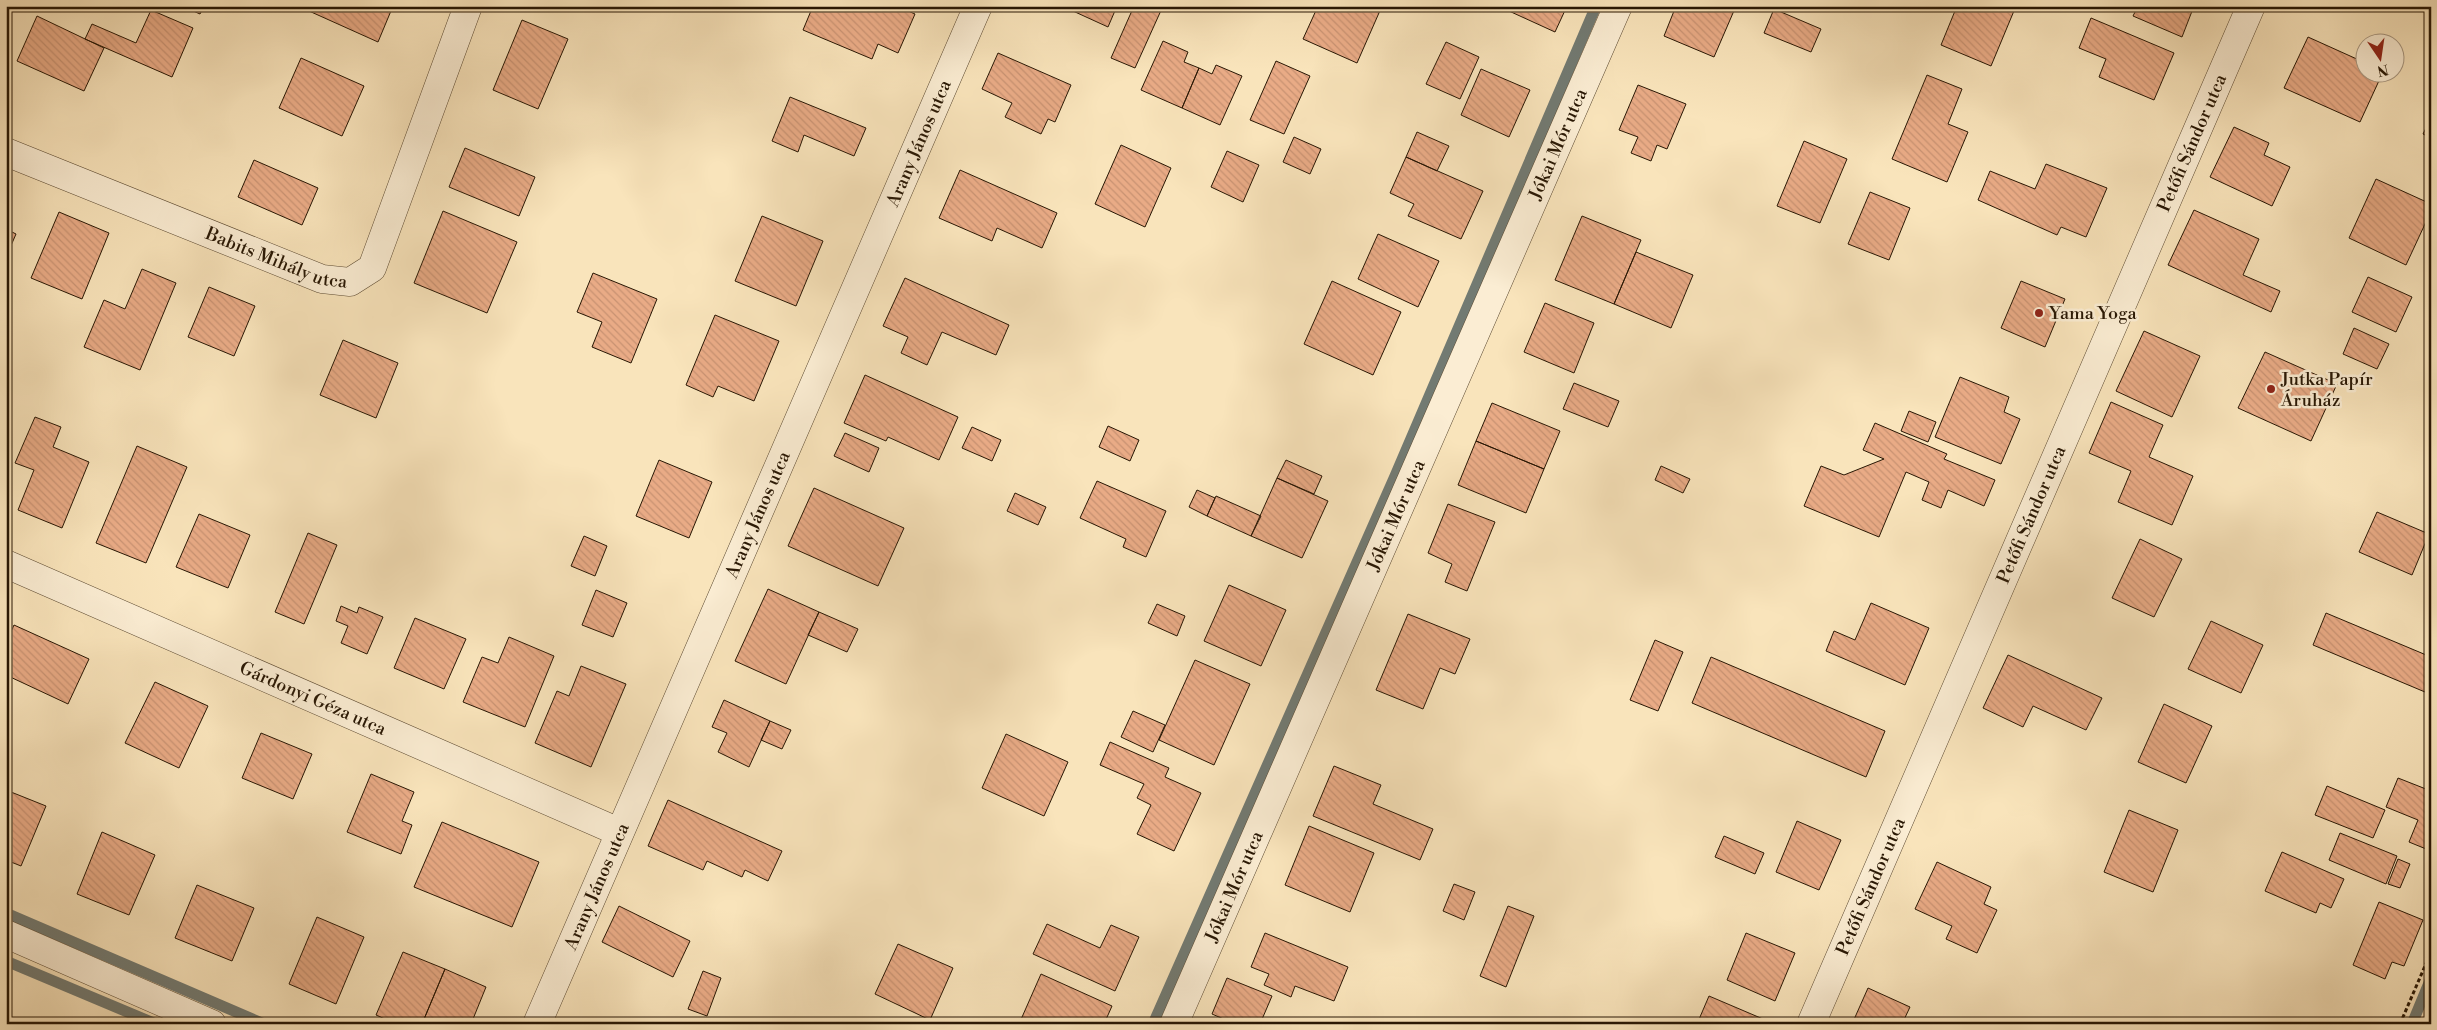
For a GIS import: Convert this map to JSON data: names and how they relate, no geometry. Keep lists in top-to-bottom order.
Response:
{
  "streets": {
    "street": [
      "Arany János utca",
      "Petőfi Sándor utca",
      "Jókai Mór utca",
      "Babits Mihály utca",
      "Gárdonyi Géza utca"
    ]
  },
  "crossings": [
    ["Arany János utca", "Gárdonyi Géza utca"]
  ],
  "places": ["Yama Yoga", "Jutka Papír Áruház"],
  "north": "bottom"
}
